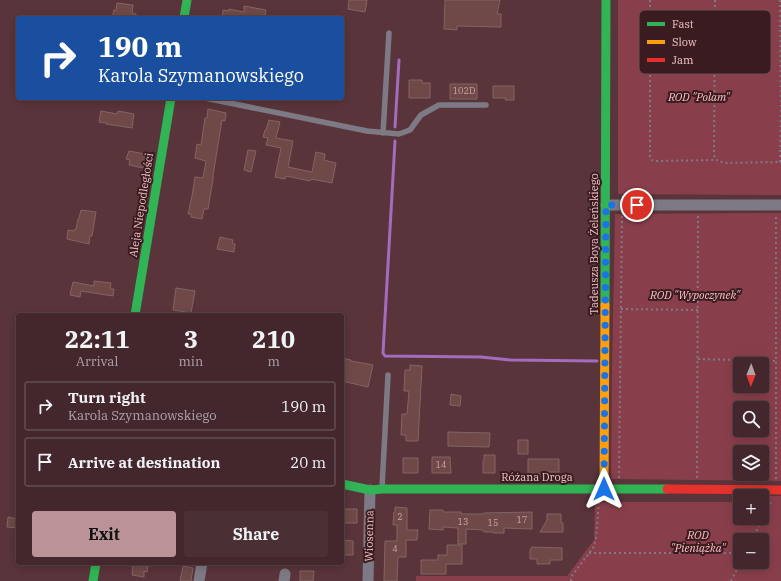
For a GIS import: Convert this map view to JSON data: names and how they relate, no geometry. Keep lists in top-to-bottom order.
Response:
{
  "streets": {
    "street": [
      "Aleja Niepodległości",
      "Tadeusza Boya Żeleńskiego",
      "Różana Droga",
      "Wiosenna"
    ]
  },
  "crossings": [
    ["Tadeusza Boya Żeleńskiego", "Różana Droga"],
    ["Różana Droga", "Wiosenna"]
  ],
  "parks": ["ROD \"Polam\"", "ROD \"Wypoczynek\"", "ROD \"Pieniążka\""],
  "house_numbers": [
    "102D",
    "14",
    "2",
    "17",
    "13",
    "15",
    "4"
  ],
  "legend": ["Fast", "Slow", "Jam"],
  "north": "bottom",
  "page": {
    "turn": ["190 m", "Karola Szymanowskiego"],
    "eta": [
      "22:11",
      "Arrival",
      "3",
      "min",
      "210",
      "m"
    ],
    "map_buttons": ["+", "−"],
    "list": [
      {
        "name": "Turn right",
        "note": "Karola Szymanowskiego",
        "value": "190 m"
      },
      {
        "name": "Arrive at destination",
        "value": "20 m"
      }
    ],
    "buttons": ["Exit", "Share"]
  }
}
